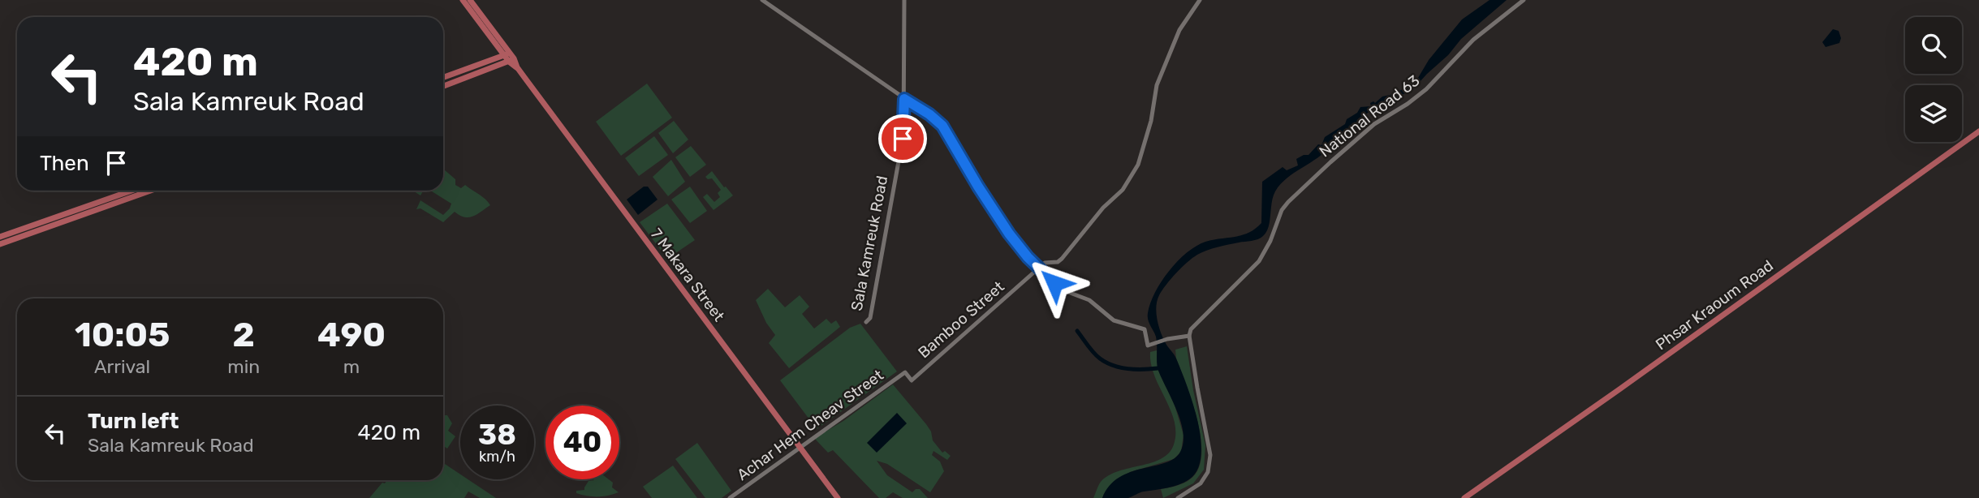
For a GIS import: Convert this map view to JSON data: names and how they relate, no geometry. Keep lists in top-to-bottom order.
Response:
{
  "streets": {
    "main road": ["7 Makara Street", "Phsar Kraoum Road"],
    "street": [
      "National Road 63",
      "Sala Kamreuk Road",
      "Bamboo Street",
      "Achar Hem Cheav Street"
    ]
  },
  "crossings": [
    ["7 Makara Street", "Achar Hem Cheav Street"],
    ["Bamboo Street", "Achar Hem Cheav Street"]
  ],
  "page": {
    "turn": ["420 m", "Sala Kamreuk Road"],
    "then": "Then",
    "eta": [
      "10:05",
      "Arrival",
      "2",
      "min",
      "490",
      "m"
    ],
    "list": [
      {
        "name": "Turn left",
        "note": "Sala Kamreuk Road",
        "value": "420 m"
      }
    ],
    "speed": "38 km/h",
    "limit": "40"
  }
}
